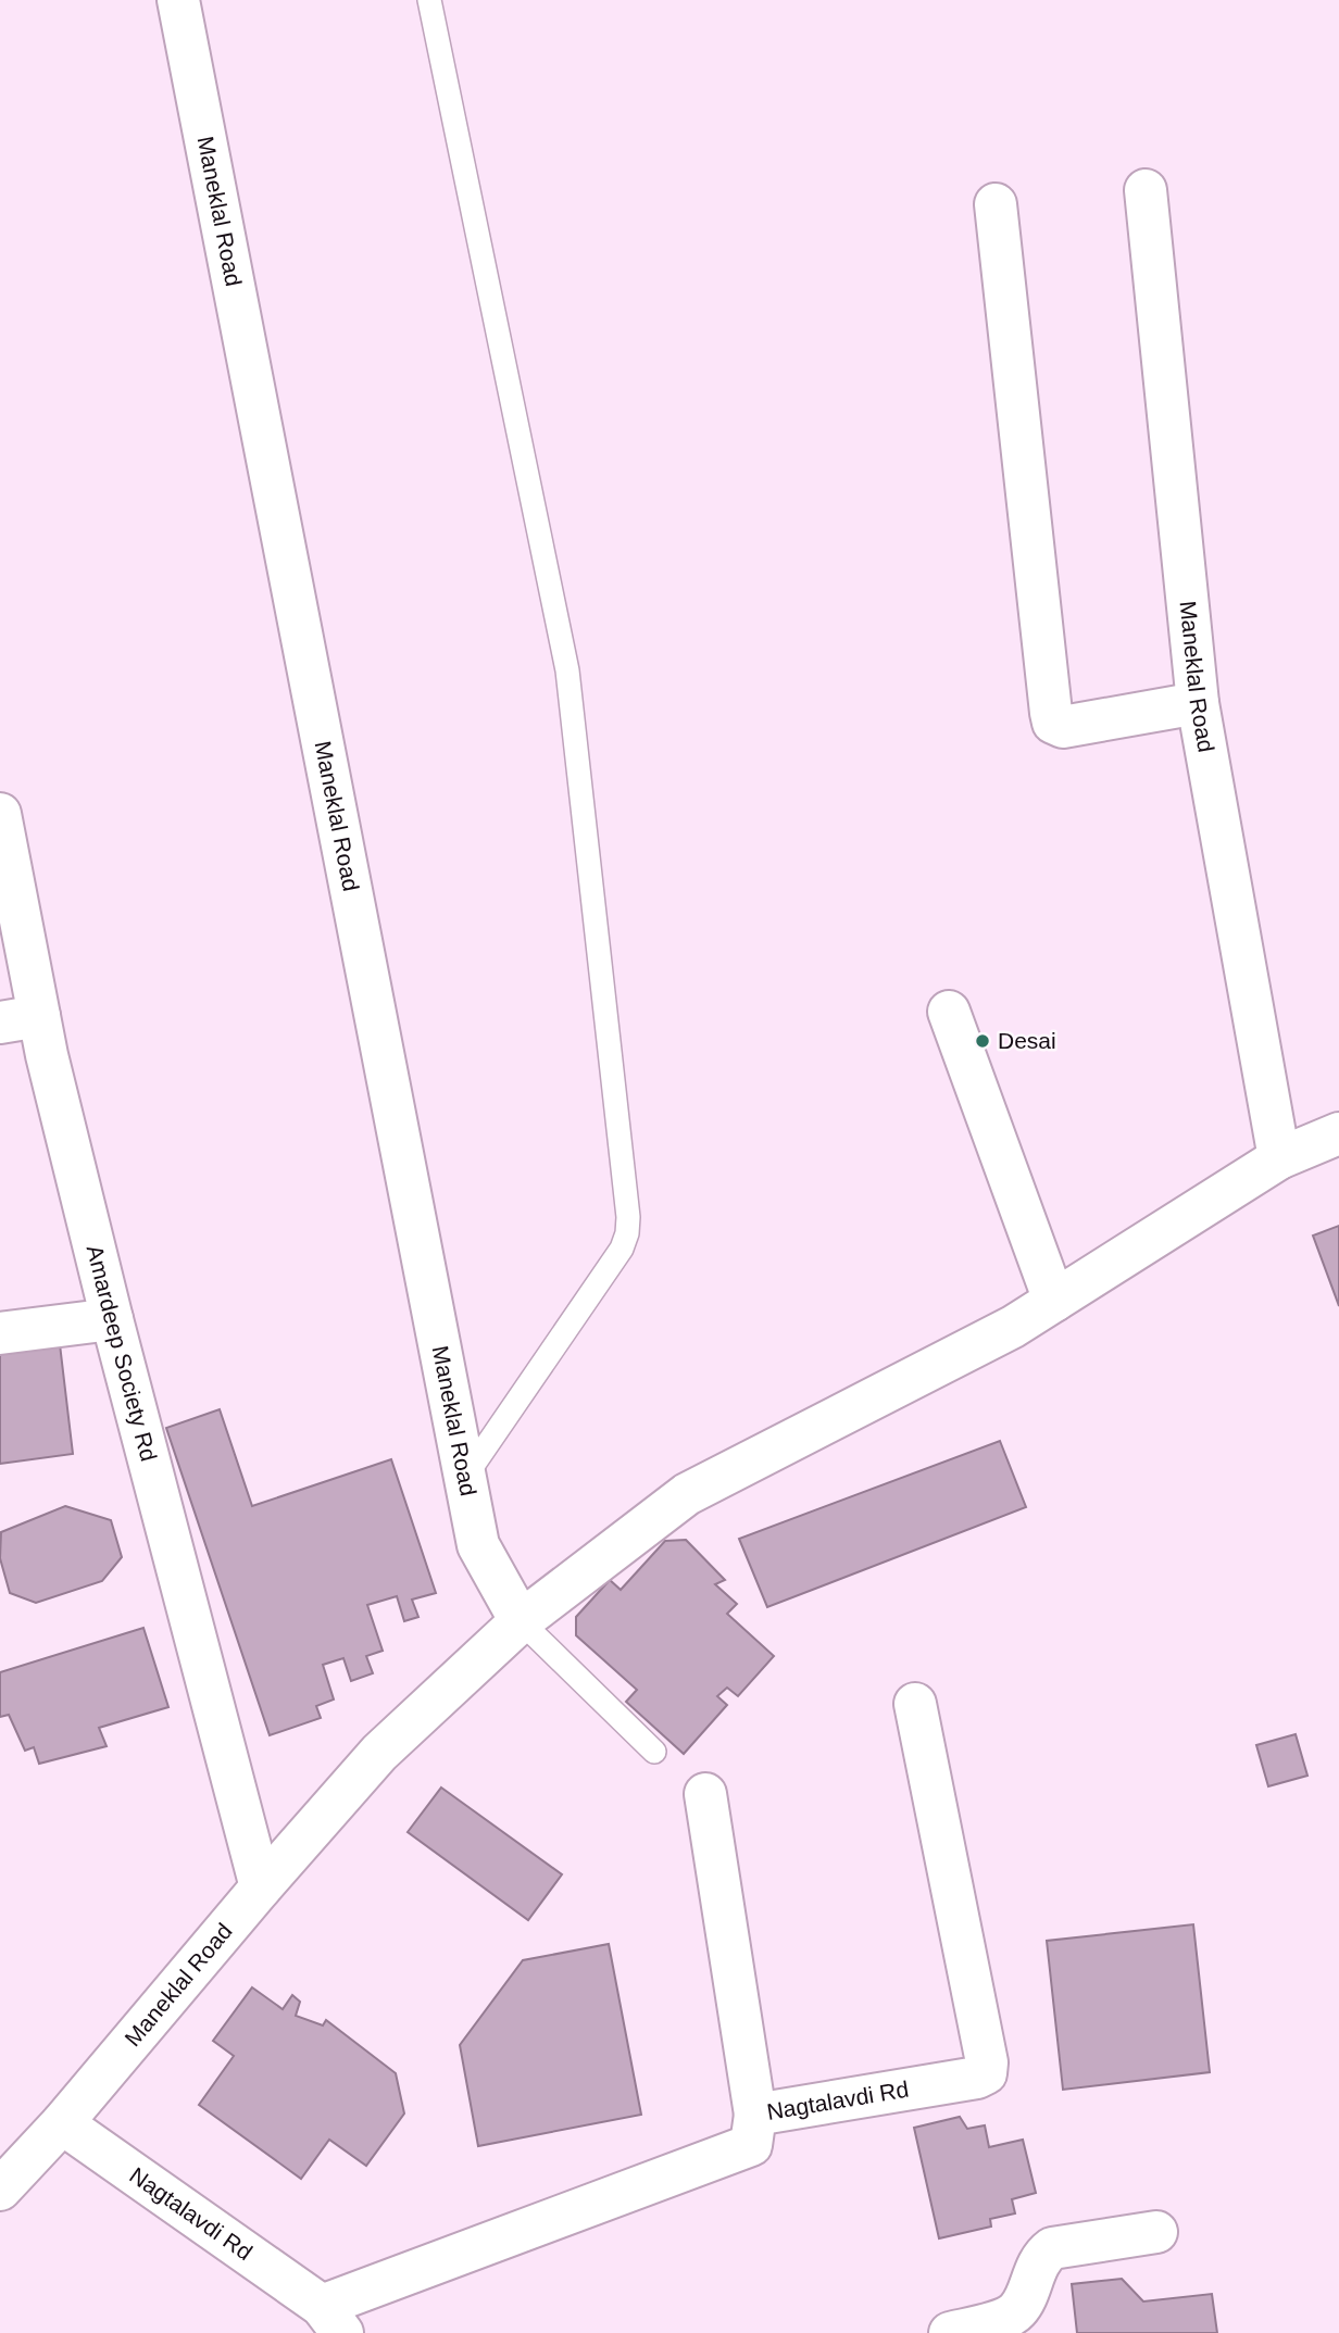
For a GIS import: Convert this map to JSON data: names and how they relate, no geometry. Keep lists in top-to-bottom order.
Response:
{
  "streets": {
    "street": ["Maneklal Road", "Amardeep Society Rd", "Nagtalavdi Rd"]
  },
  "crossings": [
    ["Maneklal Road", "Amardeep Society Rd"],
    ["Maneklal Road", "Nagtalavdi Rd"]
  ],
  "places": ["Desai"]
}
